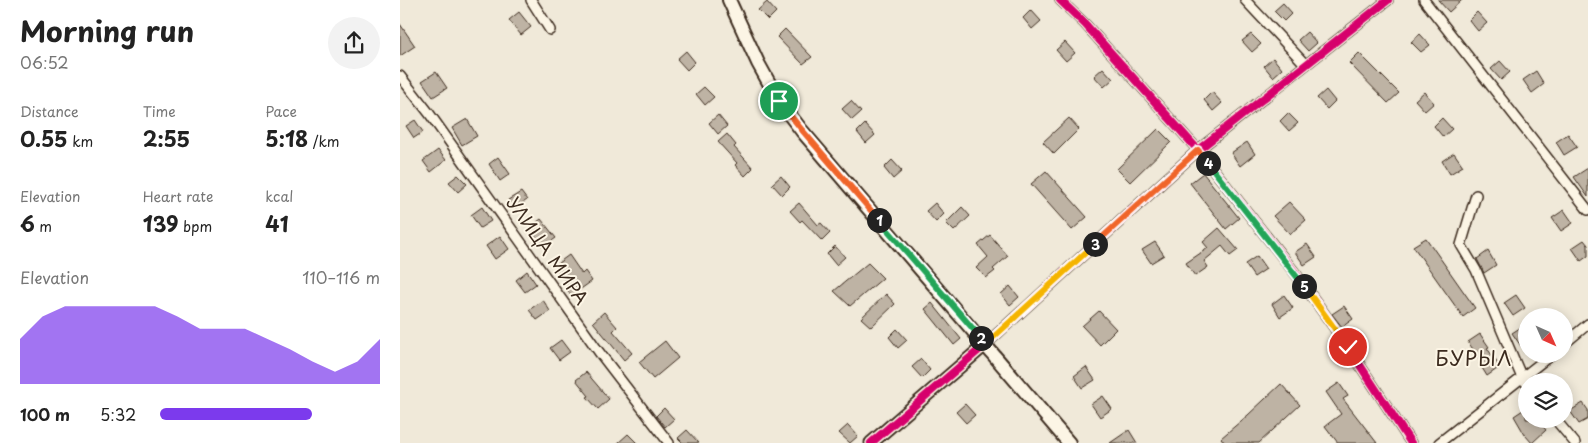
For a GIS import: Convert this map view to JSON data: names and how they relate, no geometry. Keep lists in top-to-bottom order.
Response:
{
  "streets": {
    "street": ["УЛИЦА МИРА"]
  },
  "districts": ["БУРЫЛ"],
  "north": "bottom right",
  "page": {
    "heading": ["Morning run", "06:52"],
    "stats": [
      ["Distance", "0.55 km"],
      ["Time", "2:55"],
      ["Pace", "5:18 /km"],
      ["Elevation", "6 m"],
      ["Heart rate", "139 bpm"],
      ["kcal", "41"]
    ],
    "pins": [
      "4",
      "1",
      "3",
      "5",
      "2"
    ],
    "chart": ["Elevation", "110–116 m"],
    "list": [
      {
        "name": "100 m",
        "note": "5:32"
      }
    ]
  }
}
